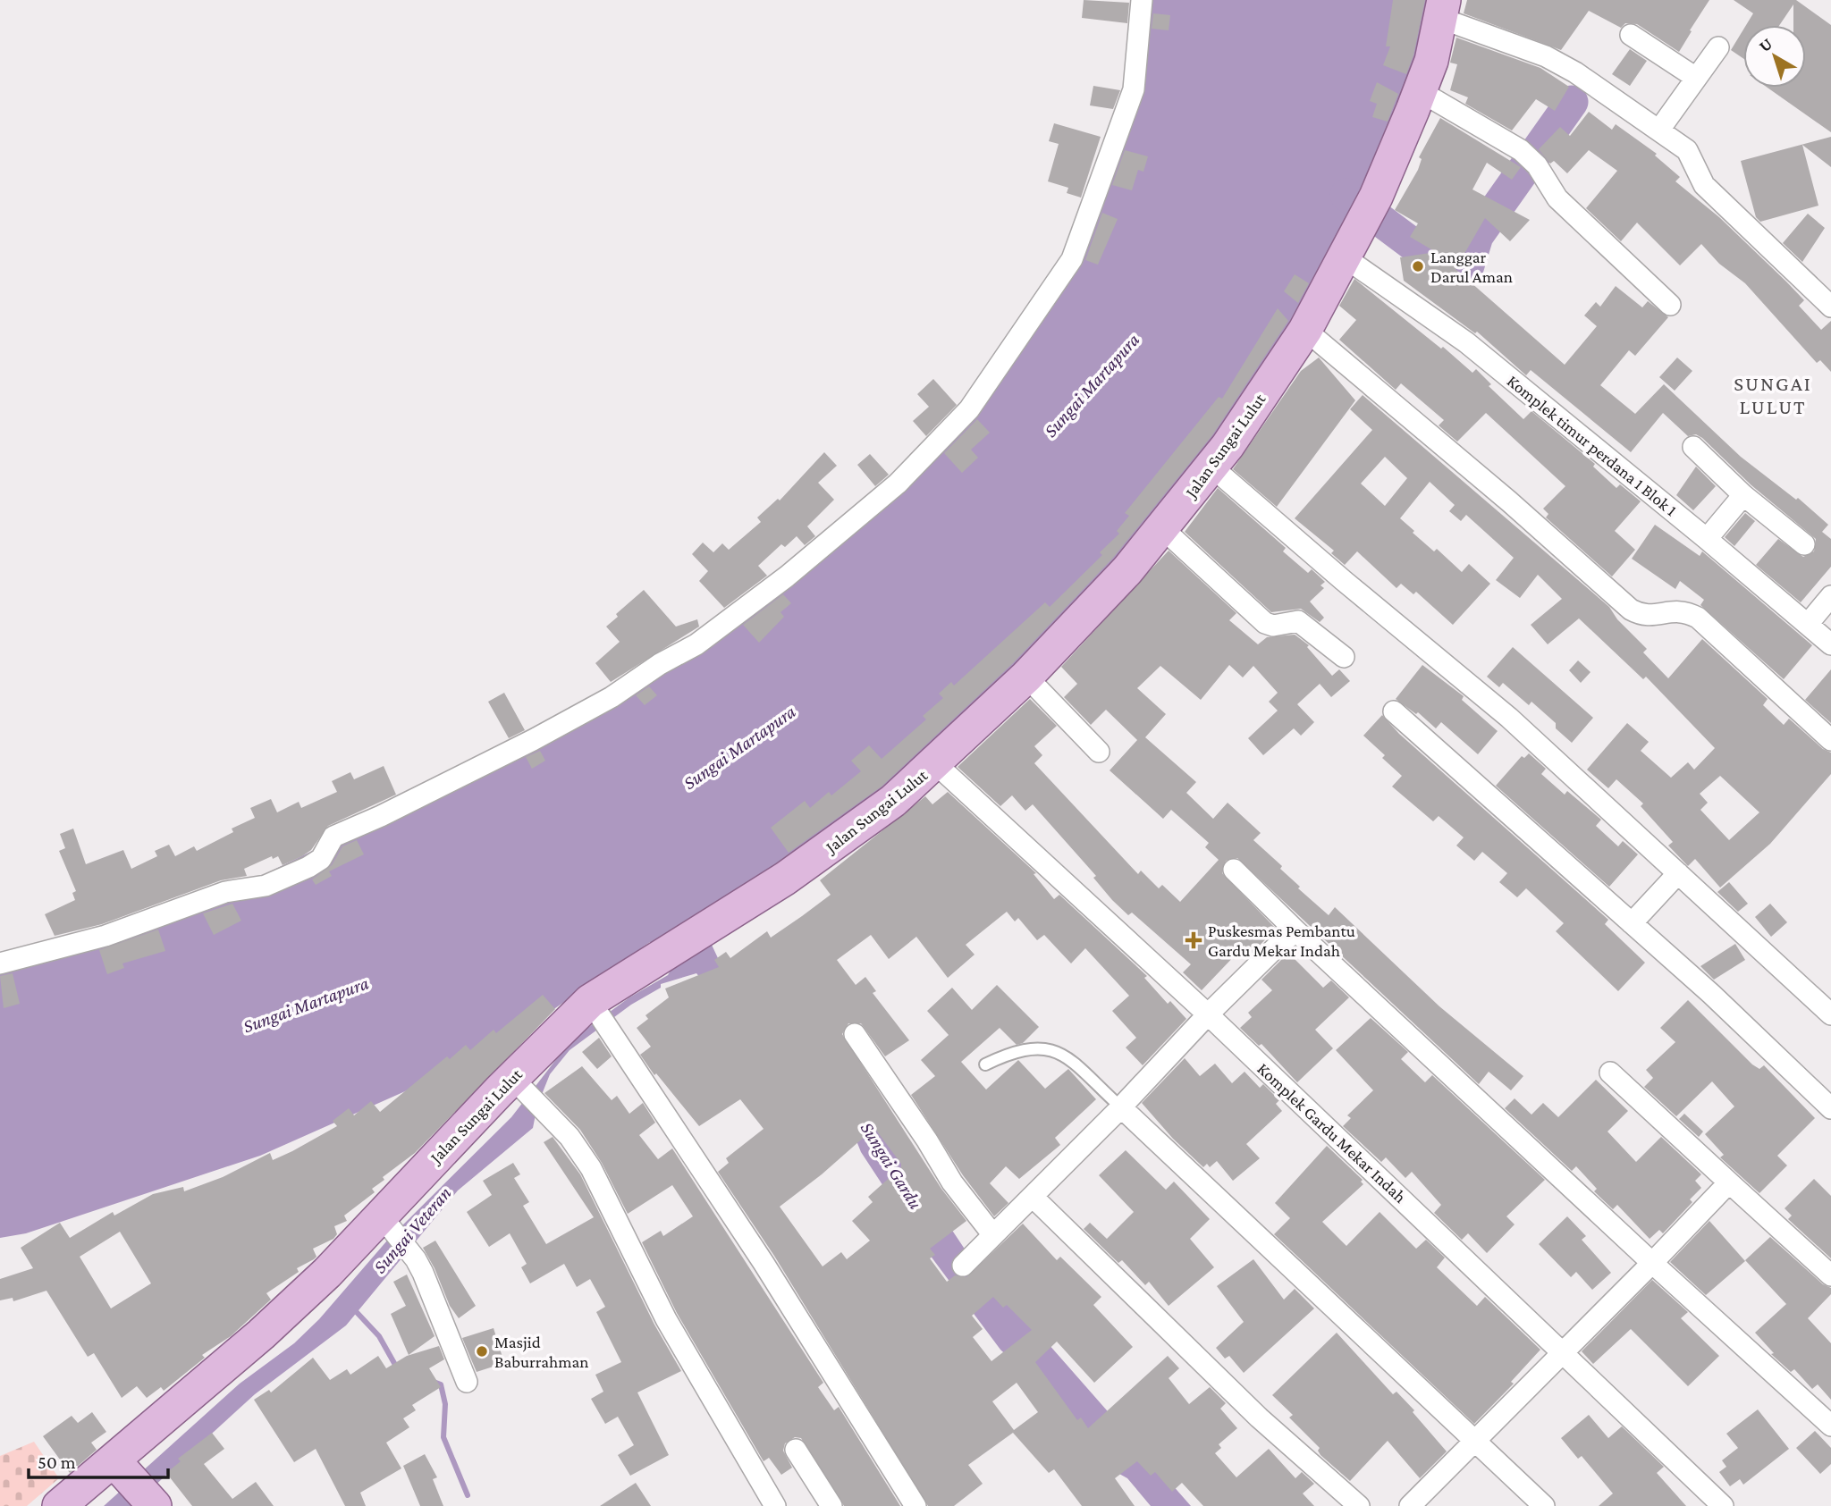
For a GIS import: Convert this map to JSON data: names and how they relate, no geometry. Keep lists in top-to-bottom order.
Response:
{
  "streets": {
    "main road": ["Jalan Sungai Lulut"],
    "street": ["Komplek timur perdana 1 Blok 1", "Komplek Gardu Mekar Indah"]
  },
  "crossings": [
    ["Jalan Sungai Lulut", "Komplek timur perdana 1 Blok 1"],
    ["Jalan Sungai Lulut", "Komplek Gardu Mekar Indah"]
  ],
  "districts": ["SUNGAI LULUT"],
  "water": ["Sungai Martapura", "Sungai Gardu", "Sungai Veteran"],
  "places": {
    "other": ["Langgar Darul Aman", "Masjid Baburrahman"],
    "health": ["Puskesmas Pembantu Gardu Mekar Indah"]
  },
  "scale_bar": "50 m",
  "north": "top left"
}
